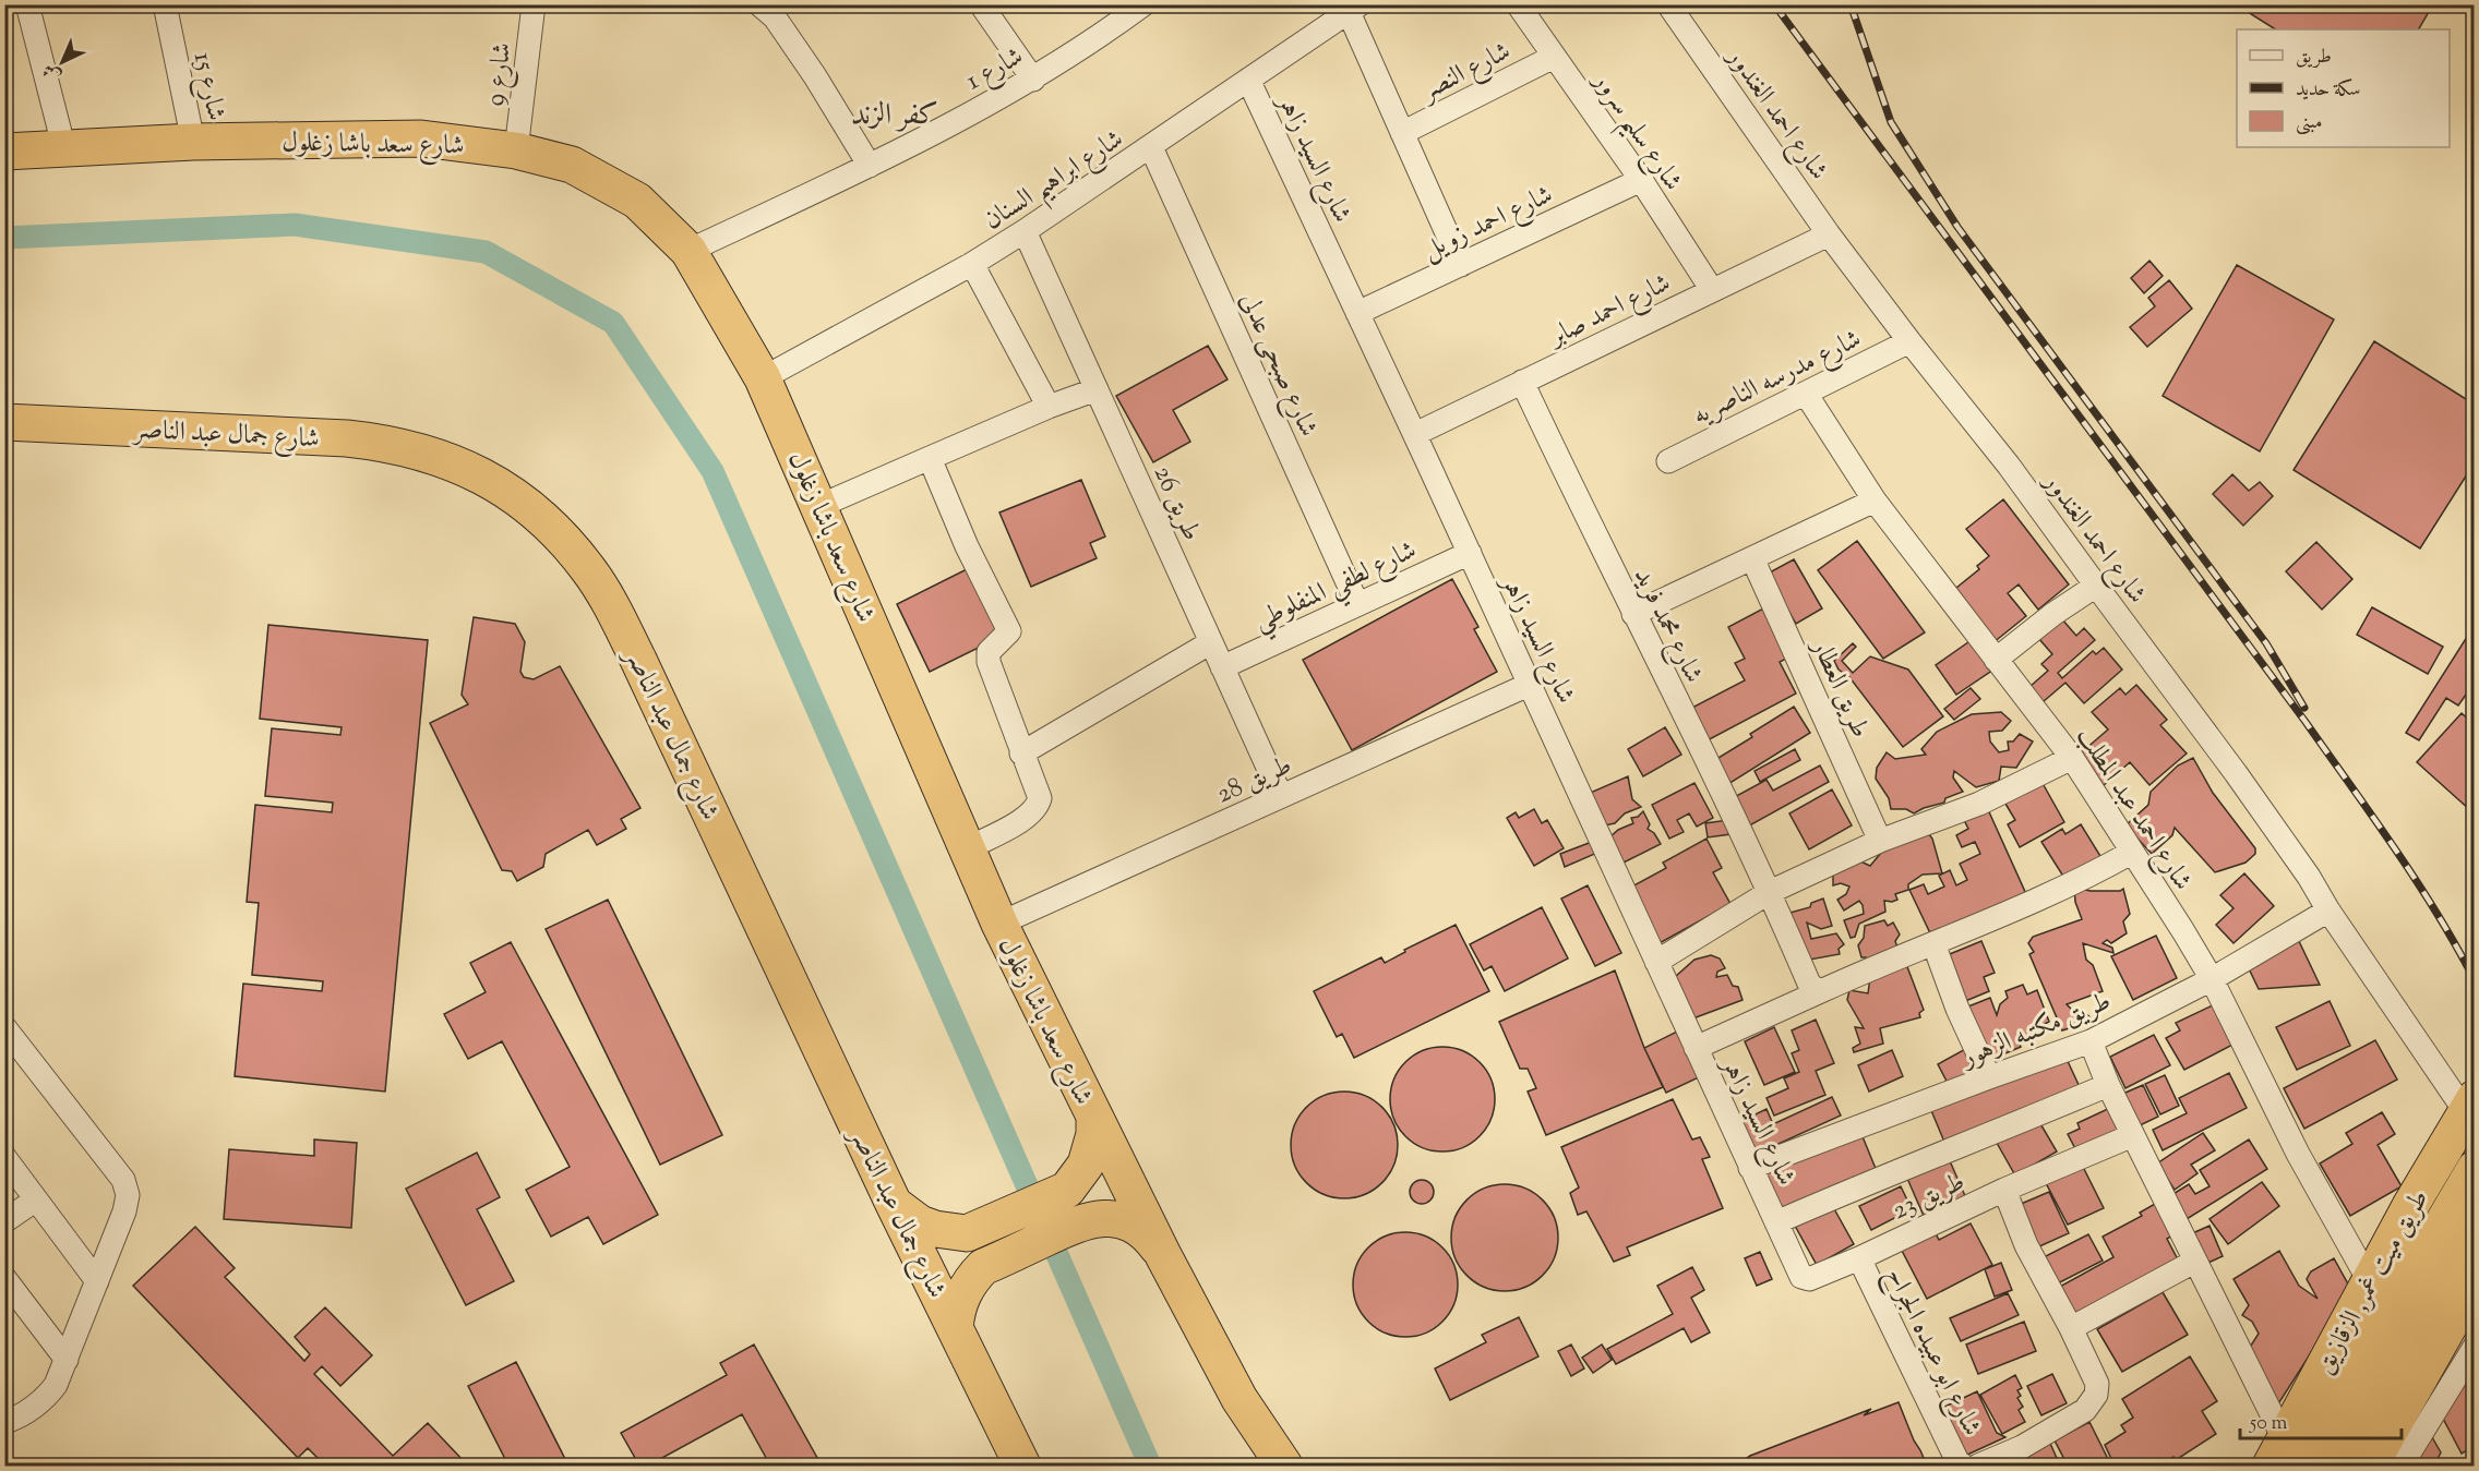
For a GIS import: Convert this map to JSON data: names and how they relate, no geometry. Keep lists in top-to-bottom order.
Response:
{
  "streets": {
    "highway": ["شارع سعد باشا زغلول", "شارع جمال عبد الناصر", "طريق ميت غمر, الزقازيق"],
    "street": [
      "شارع 1",
      "شارع النصر",
      "شارع 9",
      "شارع 15",
      "شارع احمد الغندور",
      "شارع سليم سرور",
      "شارع السيد زاهر",
      "شارع ابراهيم السنان",
      "شارع احمد زويل",
      "شارع احمد صابر",
      "شارع صبحى عدلى",
      "شارع مدرسه الناصريه",
      "طريق 26",
      "شارع لطفي المنفلوطي",
      "شارع محمد فريد",
      "طريق العطار",
      "طريق 28",
      "شارع احمد عبد المطلب",
      "طريق مكتبه الزهور",
      "طريق 23",
      "شارع ابو عبيده الجراح"
    ]
  },
  "crossings": [
    ["شارع 1", "شارع سعد باشا زغلول"],
    ["شارع النصر", "شارع سليم سرور"],
    ["شارع 9", "شارع سعد باشا زغلول"],
    ["شارع 15", "شارع سعد باشا زغلول"],
    ["شارع احمد الغندور", "شارع احمد صابر"],
    ["شارع احمد الغندور", "شارع مدرسه الناصريه"],
    ["شارع احمد الغندور", "طريق مكتبه الزهور"],
    ["شارع احمد الغندور", "طريق ميت غمر, الزقازيق"],
    ["شارع سليم سرور", "شارع احمد زويل"],
    ["شارع سليم سرور", "شارع احمد صابر"],
    ["شارع سعد باشا زغلول", "شارع ابراهيم السنان"],
    ["شارع سعد باشا زغلول", "طريق 28"],
    ["شارع السيد زاهر", "شارع ابراهيم السنان"],
    ["شارع السيد زاهر", "شارع احمد زويل"],
    ["شارع السيد زاهر", "شارع احمد صابر"],
    ["شارع السيد زاهر", "شارع لطفي المنفلوطي"],
    ["شارع السيد زاهر", "طريق 28"],
    ["شارع السيد زاهر", "طريق مكتبه الزهور"],
    ["شارع السيد زاهر", "طريق 23"],
    ["شارع ابراهيم السنان", "شارع صبحى عدلى"],
    ["شارع ابراهيم السنان", "طريق 26"],
    ["شارع احمد صابر", "شارع محمد فريد"],
    ["شارع صبحى عدلى", "شارع لطفي المنفلوطي"],
    ["شارع مدرسه الناصريه", "شارع احمد عبد المطلب"],
    ["طريق 26", "شارع لطفي المنفلوطي"],
    ["طريق 26", "طريق 28"],
    ["شارع احمد عبد المطلب", "طريق مكتبه الزهور"],
    ["شارع احمد عبد المطلب", "طريق ميت غمر, الزقازيق"],
    ["طريق 23", "شارع ابو عبيده الجراح"]
  ],
  "districts": ["كفر الزند"],
  "legend": ["طريق", "سكة حديد", "مبنى"],
  "scale_bar": "50 m",
  "north": "bottom left"
}
